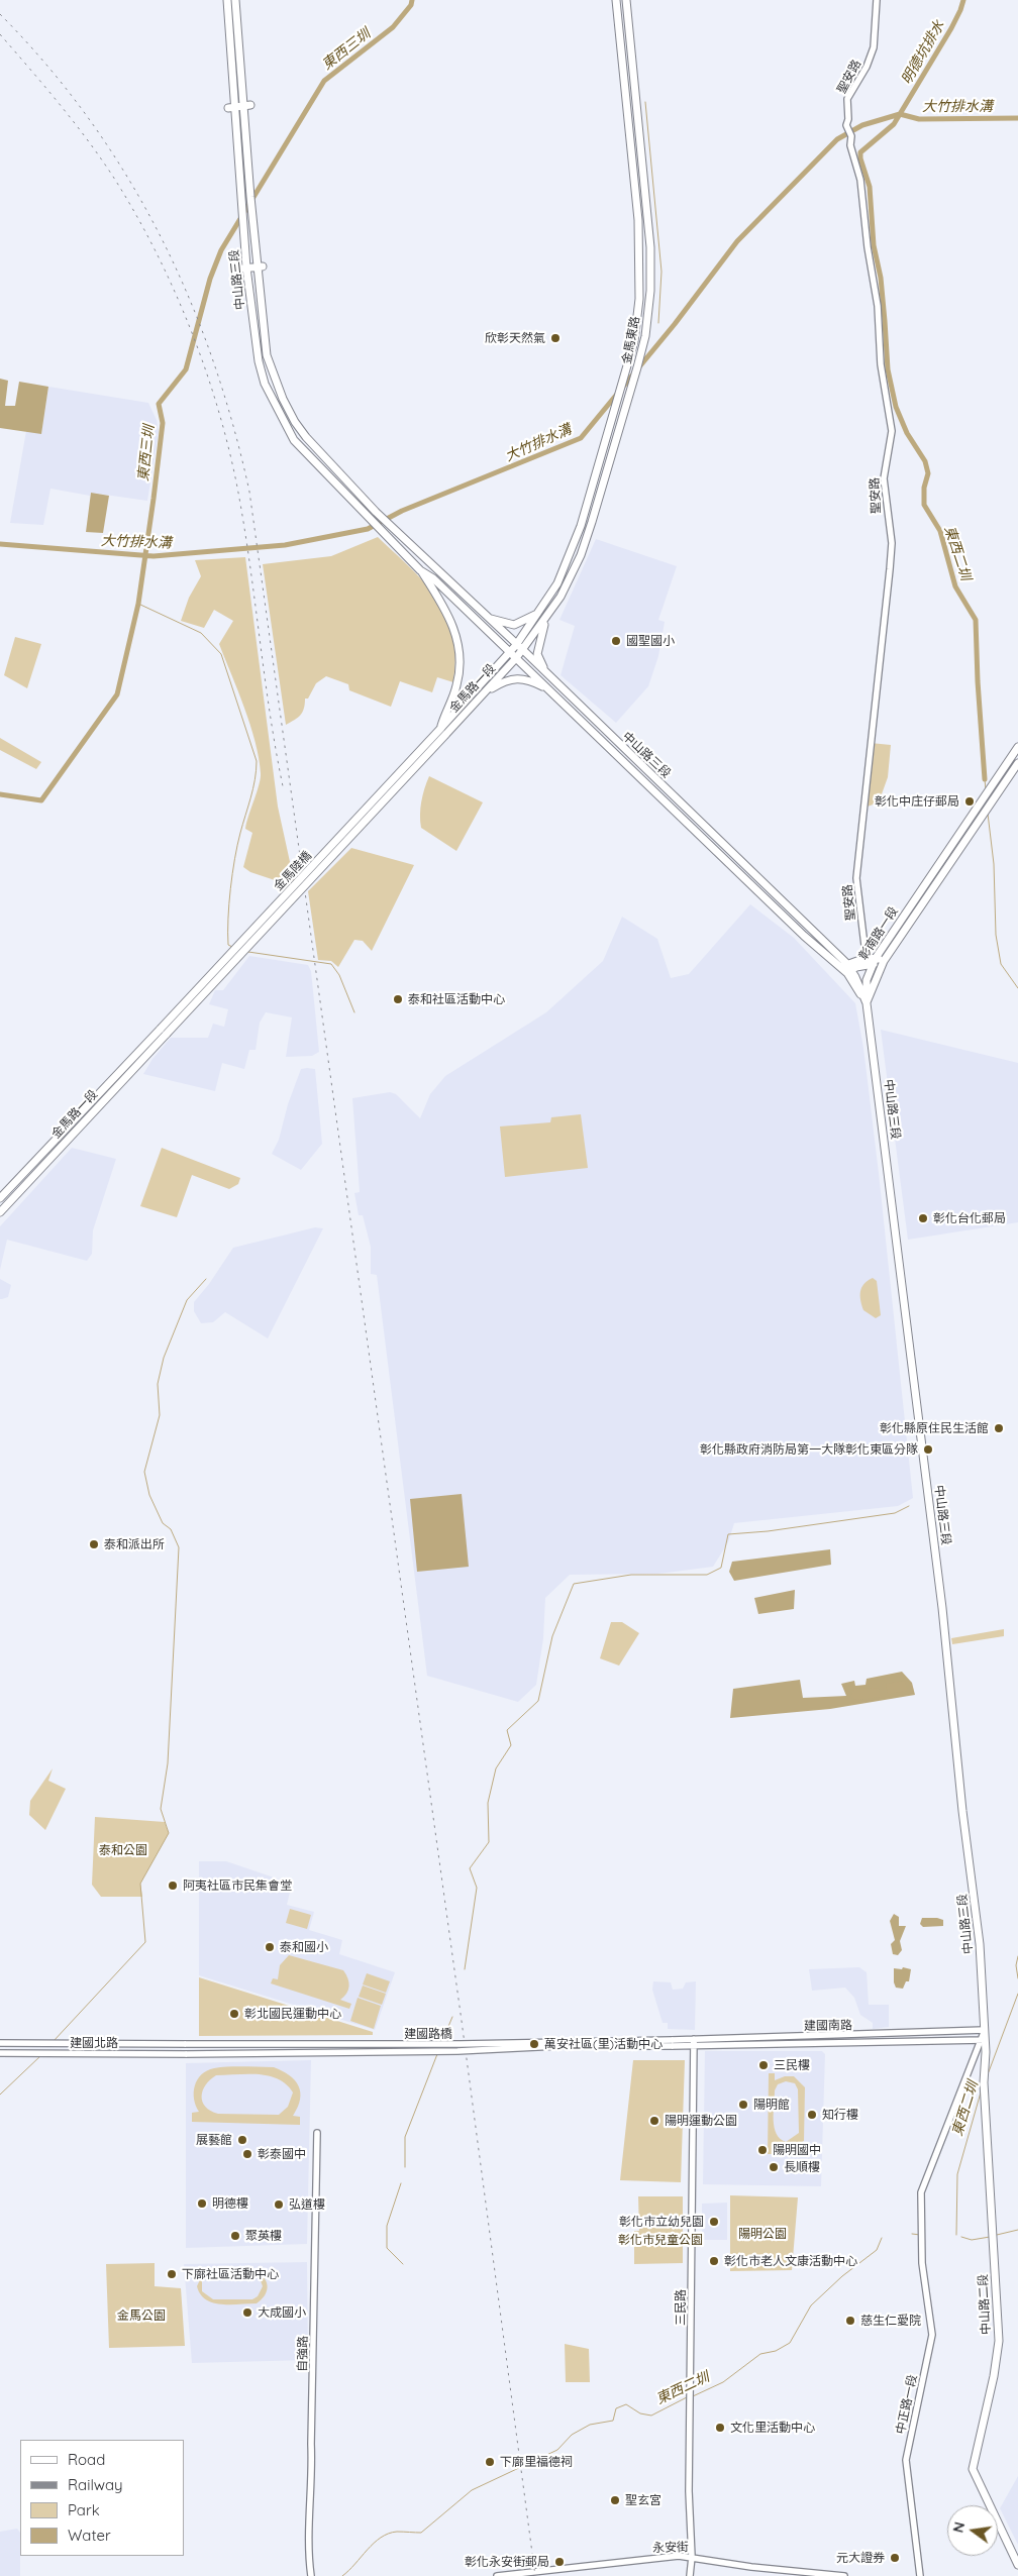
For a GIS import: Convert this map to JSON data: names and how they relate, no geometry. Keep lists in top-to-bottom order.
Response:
{
  "streets": {
    "main road": [
      "中山路三段",
      "金馬東路",
      "金馬路一段",
      "金馬陸橋",
      "彰南路一段",
      "中山路二段"
    ],
    "street": [
      "聖安路",
      "建國南路",
      "建國路橋",
      "建國北路",
      "三民路",
      "自強路",
      "中正路一段",
      "永安街"
    ]
  },
  "crossings": [
    ["聖安路", "彰南路一段"],
    ["中山路三段", "金馬東路"],
    ["中山路三段", "金馬路一段"],
    ["中山路三段", "彰南路一段"],
    ["中山路三段", "建國南路"],
    ["中山路三段", "中山路二段"],
    ["金馬東路", "金馬路一段"],
    ["金馬路一段", "金馬陸橋"],
    ["建國南路", "建國路橋"],
    ["建國南路", "中山路二段"],
    ["建國南路", "三民路"],
    ["建國南路", "中正路一段"],
    ["建國路橋", "建國北路"],
    ["中山路二段", "中正路一段"],
    ["三民路", "永安街"]
  ],
  "water": [
    "東西三圳",
    "明德坑排水",
    "大竹排水溝",
    "東西二圳"
  ],
  "parks": [
    "泰和公園",
    "陽明公園",
    "彰化市兒童公園",
    "金馬公園"
  ],
  "places": [
    "欣彰天然氣",
    "國聖國小",
    "彰化中庄仔郵局",
    "泰和社區活動中心",
    "彰化台化郵局",
    "彰化縣原住民生活館",
    "彰化縣政府消防局第一大隊彰化東區分隊",
    "泰和派出所",
    "阿夷社區市民集會堂",
    "泰和國小",
    "彰北國民運動中心",
    "萬安社區(里)活動中心",
    "三民樓",
    "陽明館",
    "知行樓",
    "陽明運動公園",
    "展藝館",
    "陽明國中",
    "彰泰國中",
    "長順樓",
    "明德樓",
    "弘道樓",
    "彰化市立幼兒園",
    "聚英樓",
    "彰化市老人文康活動中心",
    "下廍社區活動中心",
    "大成國小",
    "慈生仁愛院",
    "文化里活動中心",
    "下廍里福德祠",
    "聖玄宮",
    "元大證券",
    "彰化永安街郵局"
  ],
  "legend": [
    "Road",
    "Railway",
    "Park",
    "Water"
  ],
  "north": "left"
}
